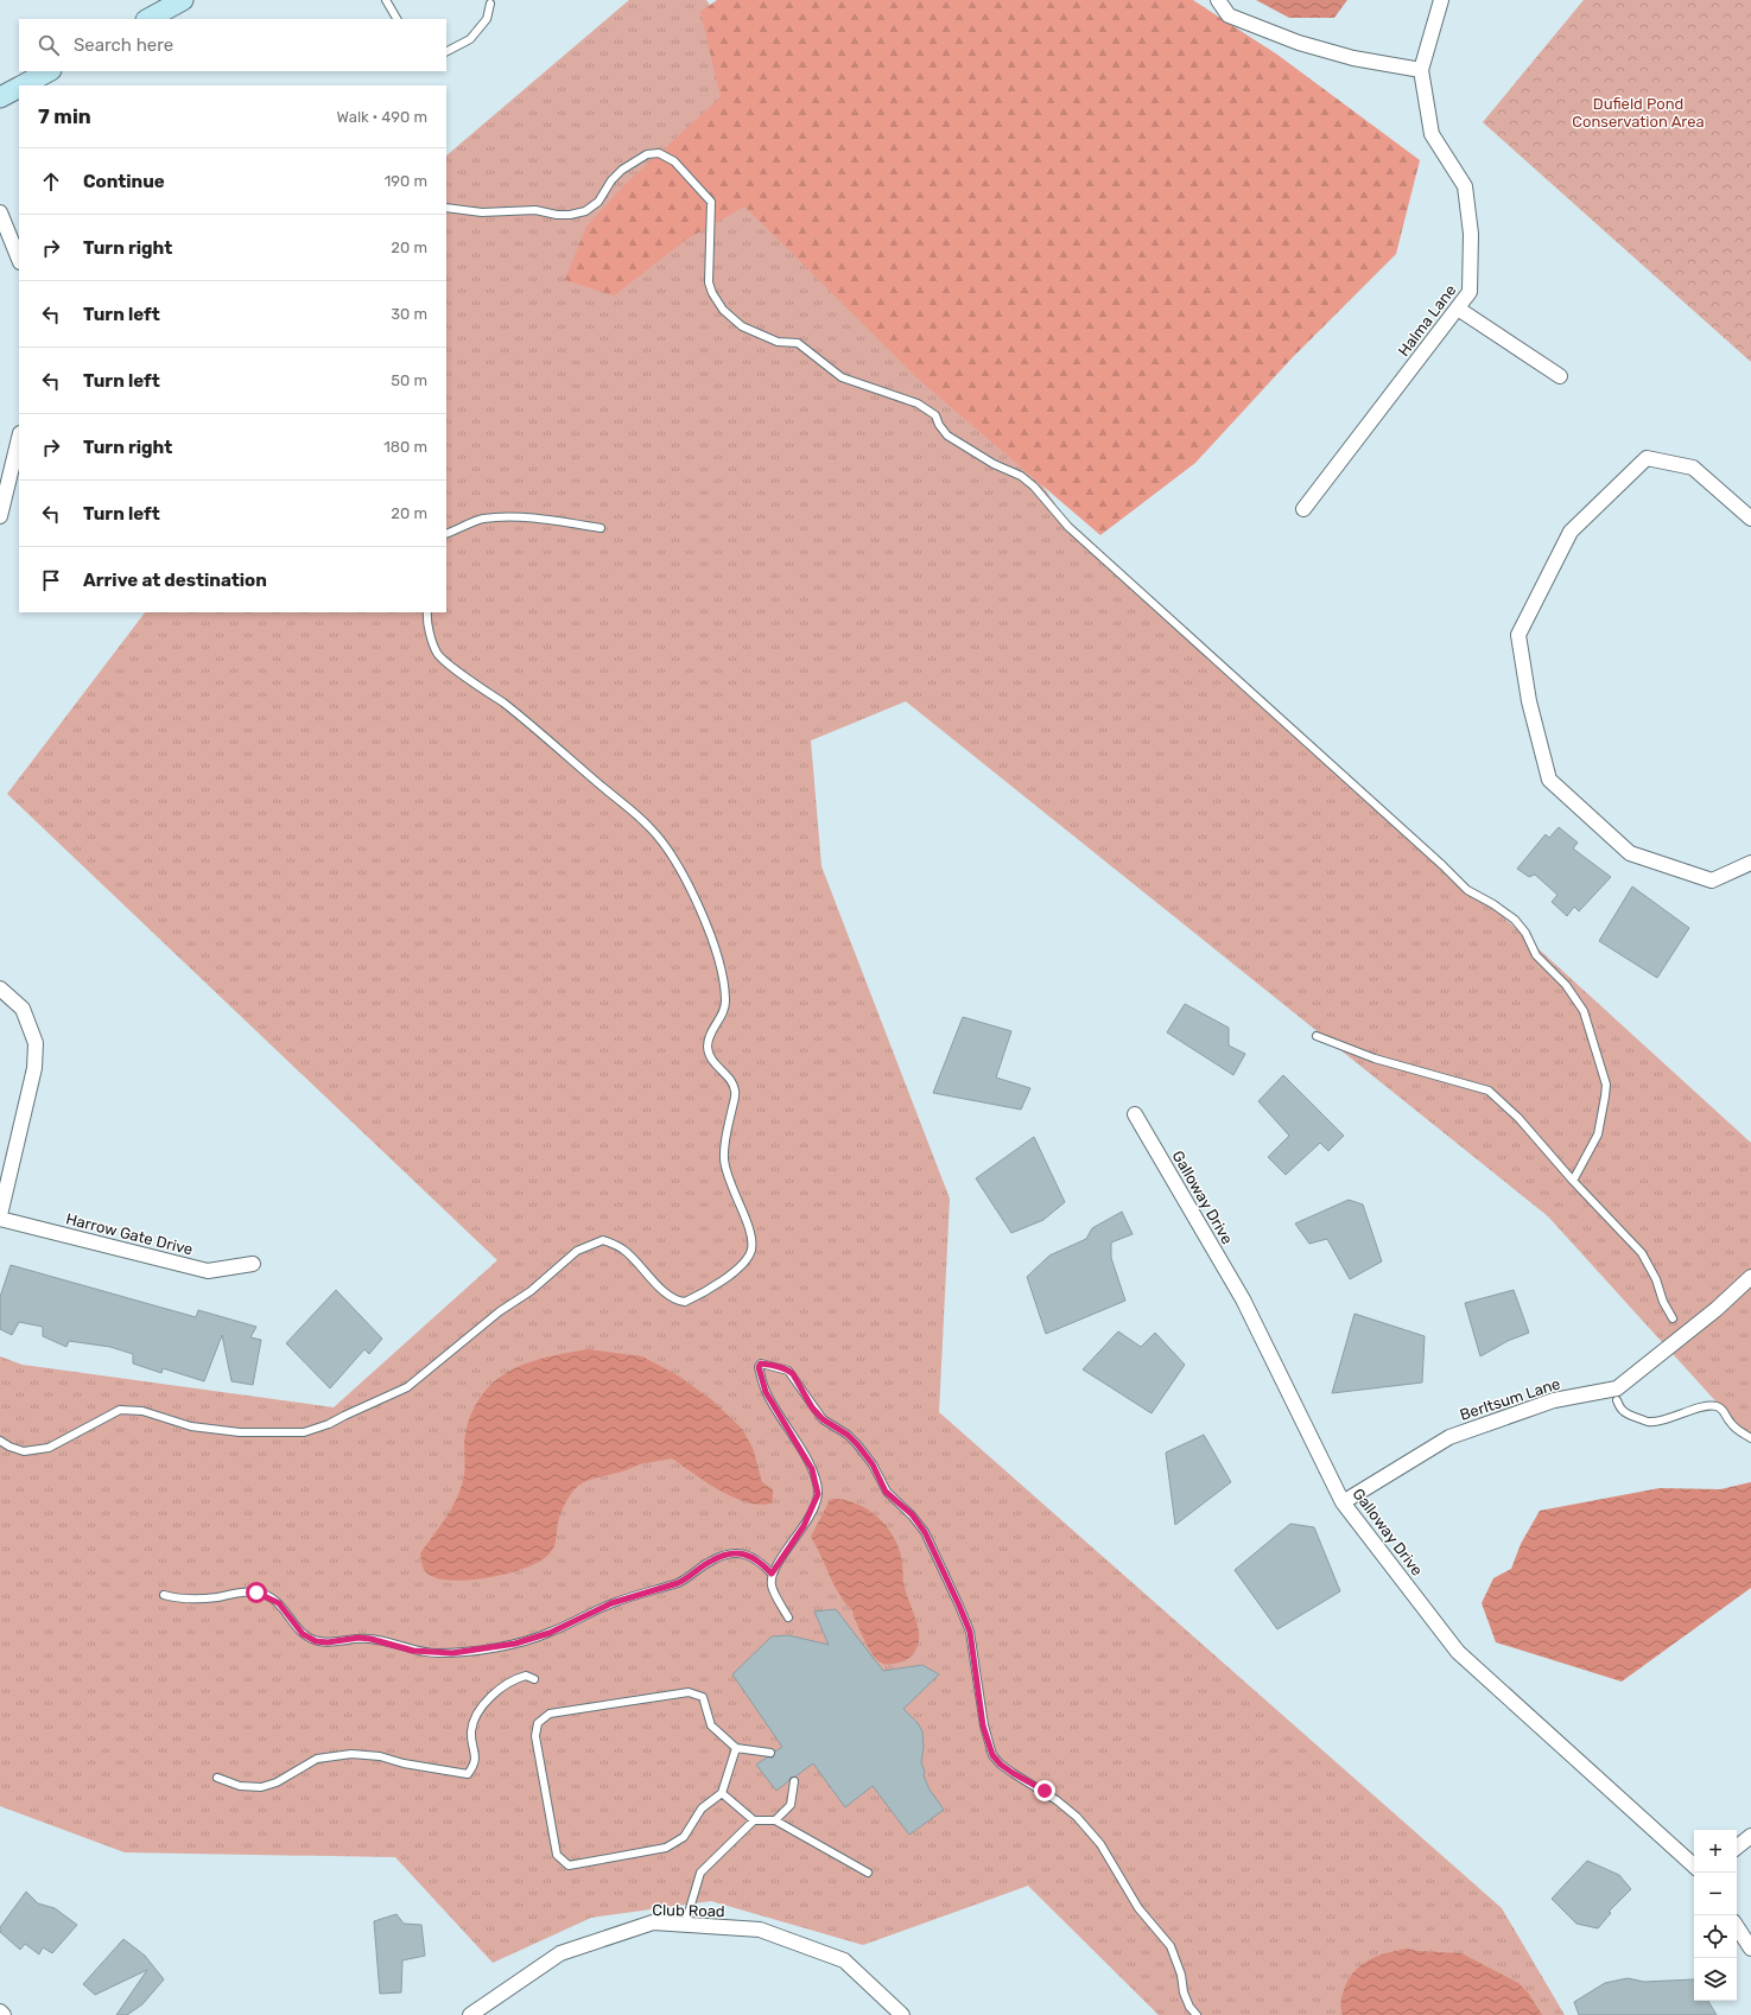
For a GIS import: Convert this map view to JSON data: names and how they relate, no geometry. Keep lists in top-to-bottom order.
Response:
{
  "streets": {
    "street": [
      "Halma Lane",
      "Galloway Drive",
      "Harrow Gate Drive",
      "Berltsum Lane",
      "Club Road"
    ]
  },
  "crossings": [
    ["Galloway Drive", "Berltsum Lane"]
  ],
  "parks": ["Dufield Pond Conservation Area"],
  "page": {
    "search": "Search here",
    "heading": ["7 min", "Walk · 490 m"],
    "list": [
      ["Continue", "190 m"],
      ["Turn right", "20 m"],
      ["Turn left", "30 m"],
      ["Turn left", "50 m"],
      ["Turn right", "180 m"],
      ["Turn left", "20 m"],
      "Arrive at destination"
    ],
    "map_buttons": ["+", "−"]
  }
}
